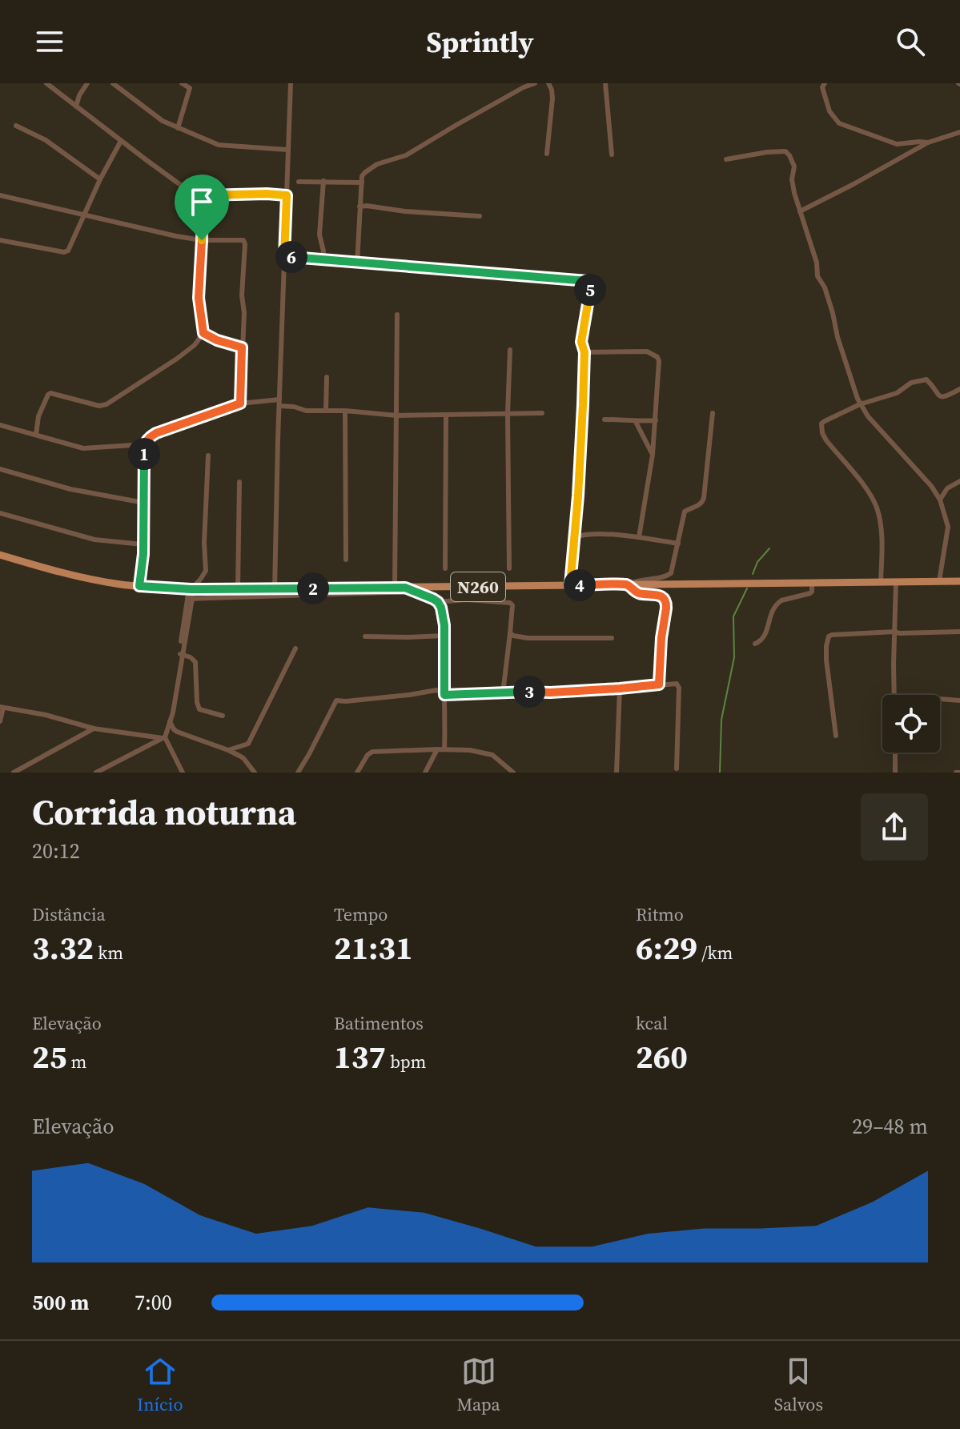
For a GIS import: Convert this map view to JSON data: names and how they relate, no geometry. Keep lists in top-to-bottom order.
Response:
{
  "streets": {
    "main road": ["N260"]
  },
  "page": {
    "header": "Sprintly",
    "pins": [
      "6",
      "5",
      "1",
      "4",
      "2",
      "3"
    ],
    "heading": ["Corrida noturna", "20:12"],
    "stats": [
      ["Distância", "3.32 km"],
      ["Tempo", "21:31"],
      ["Ritmo", "6:29 /km"],
      ["Elevação", "25 m"],
      ["Batimentos", "137 bpm"],
      ["kcal", "260"]
    ],
    "chart": ["Elevação", "29–48 m"],
    "list": [
      {
        "name": "500 m",
        "note": "7:00"
      }
    ],
    "tabs": ["Início", "Mapa", "Salvos"]
  }
}
